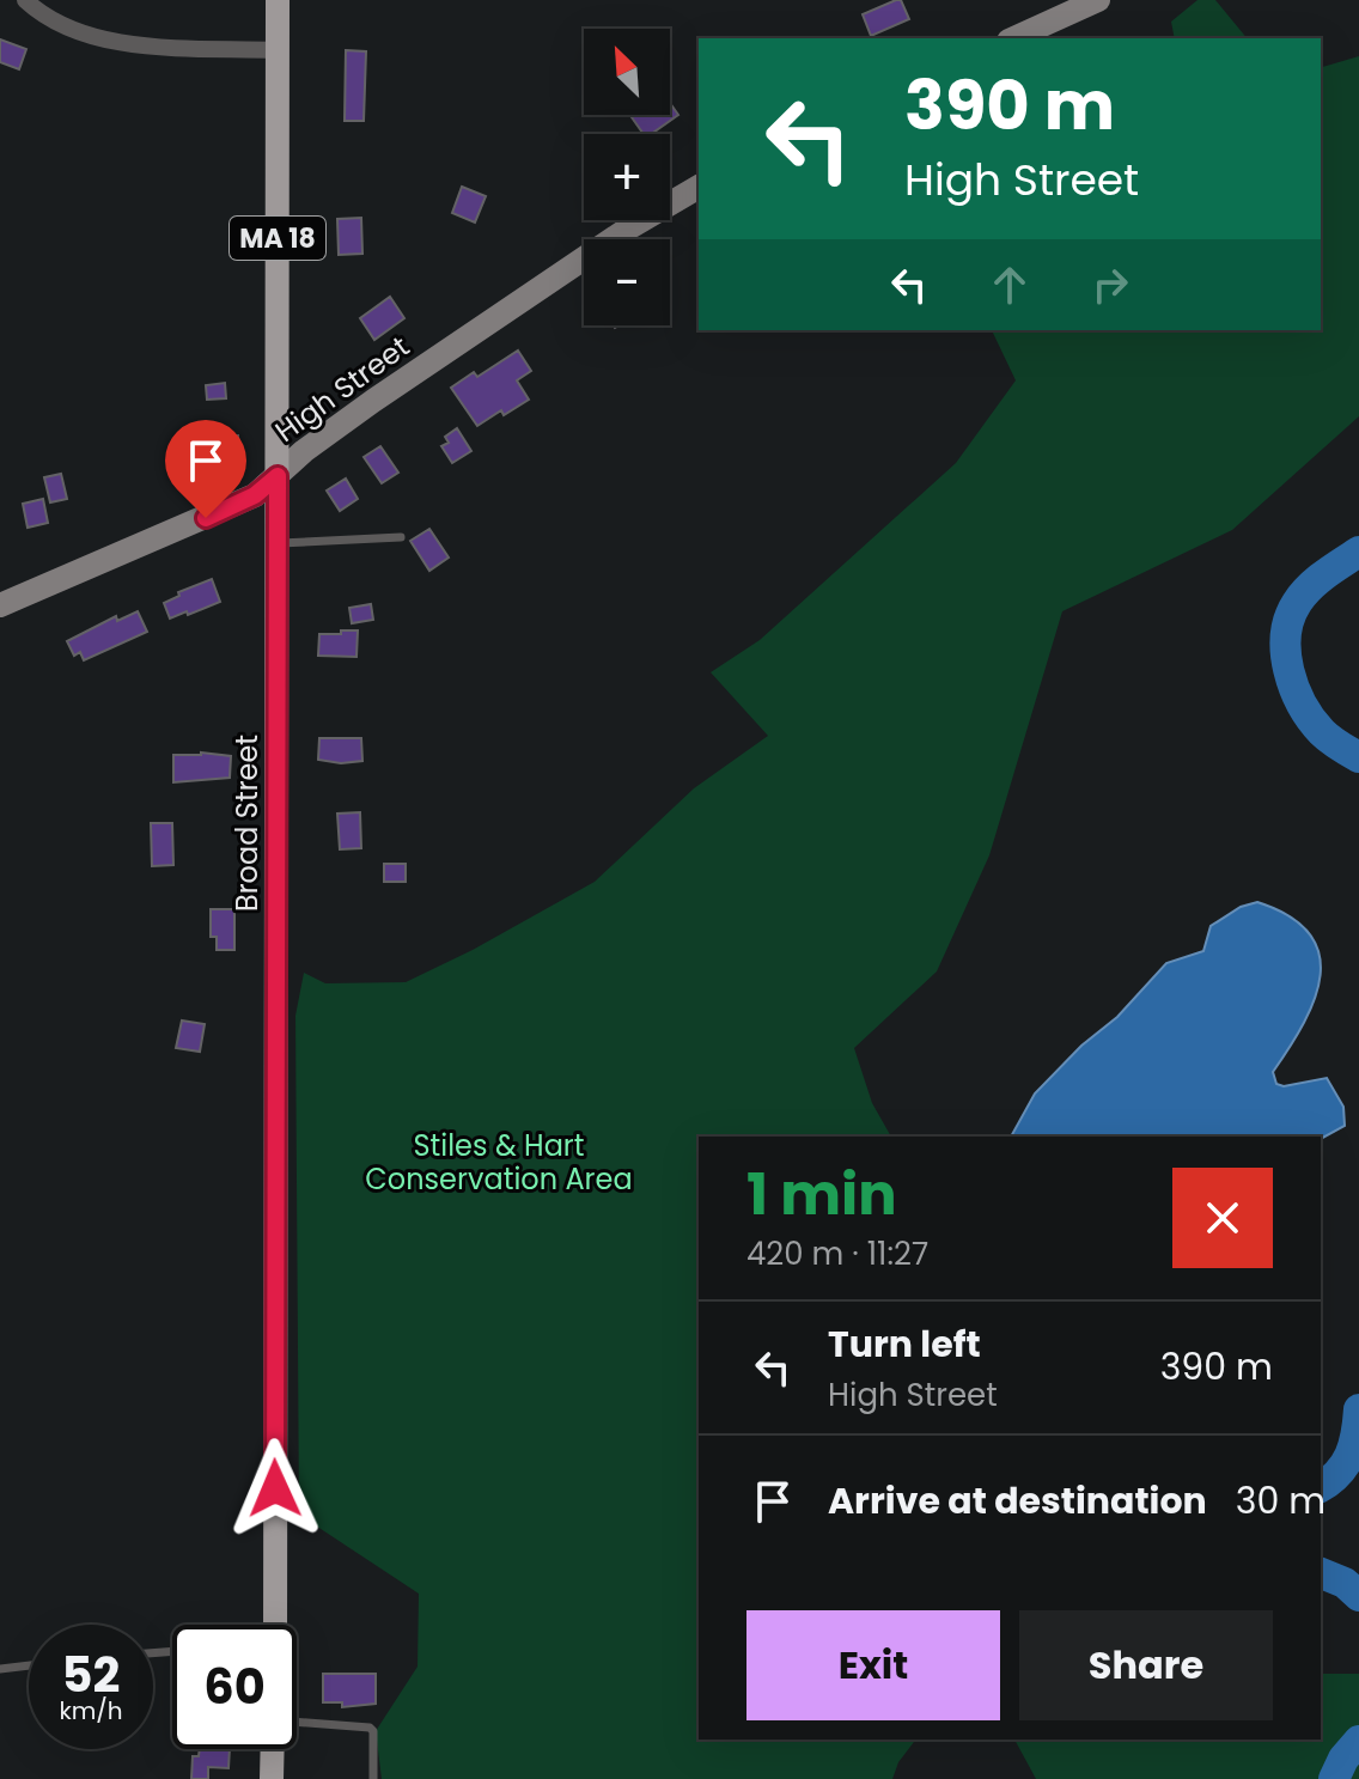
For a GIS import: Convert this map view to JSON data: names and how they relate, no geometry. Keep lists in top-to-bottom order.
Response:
{
  "streets": {
    "main road": ["MA 18", "Broad Street"],
    "street": ["High Street"]
  },
  "crossings": [
    ["High Street", "Broad Street"]
  ],
  "parks": ["Stiles & Hart Conservation Area"],
  "north": "top left",
  "page": {
    "map_buttons": ["+", "−"],
    "turn": ["390 m", "High Street"],
    "heading": ["1 min", "420 m · 11:27"],
    "list": [
      {
        "name": "Turn left",
        "note": "High Street",
        "value": "390 m"
      },
      {
        "name": "Arrive at destination",
        "value": "30 m"
      }
    ],
    "buttons": ["Exit", "Share"],
    "speed": "52 km/h",
    "limit": "60"
  }
}
